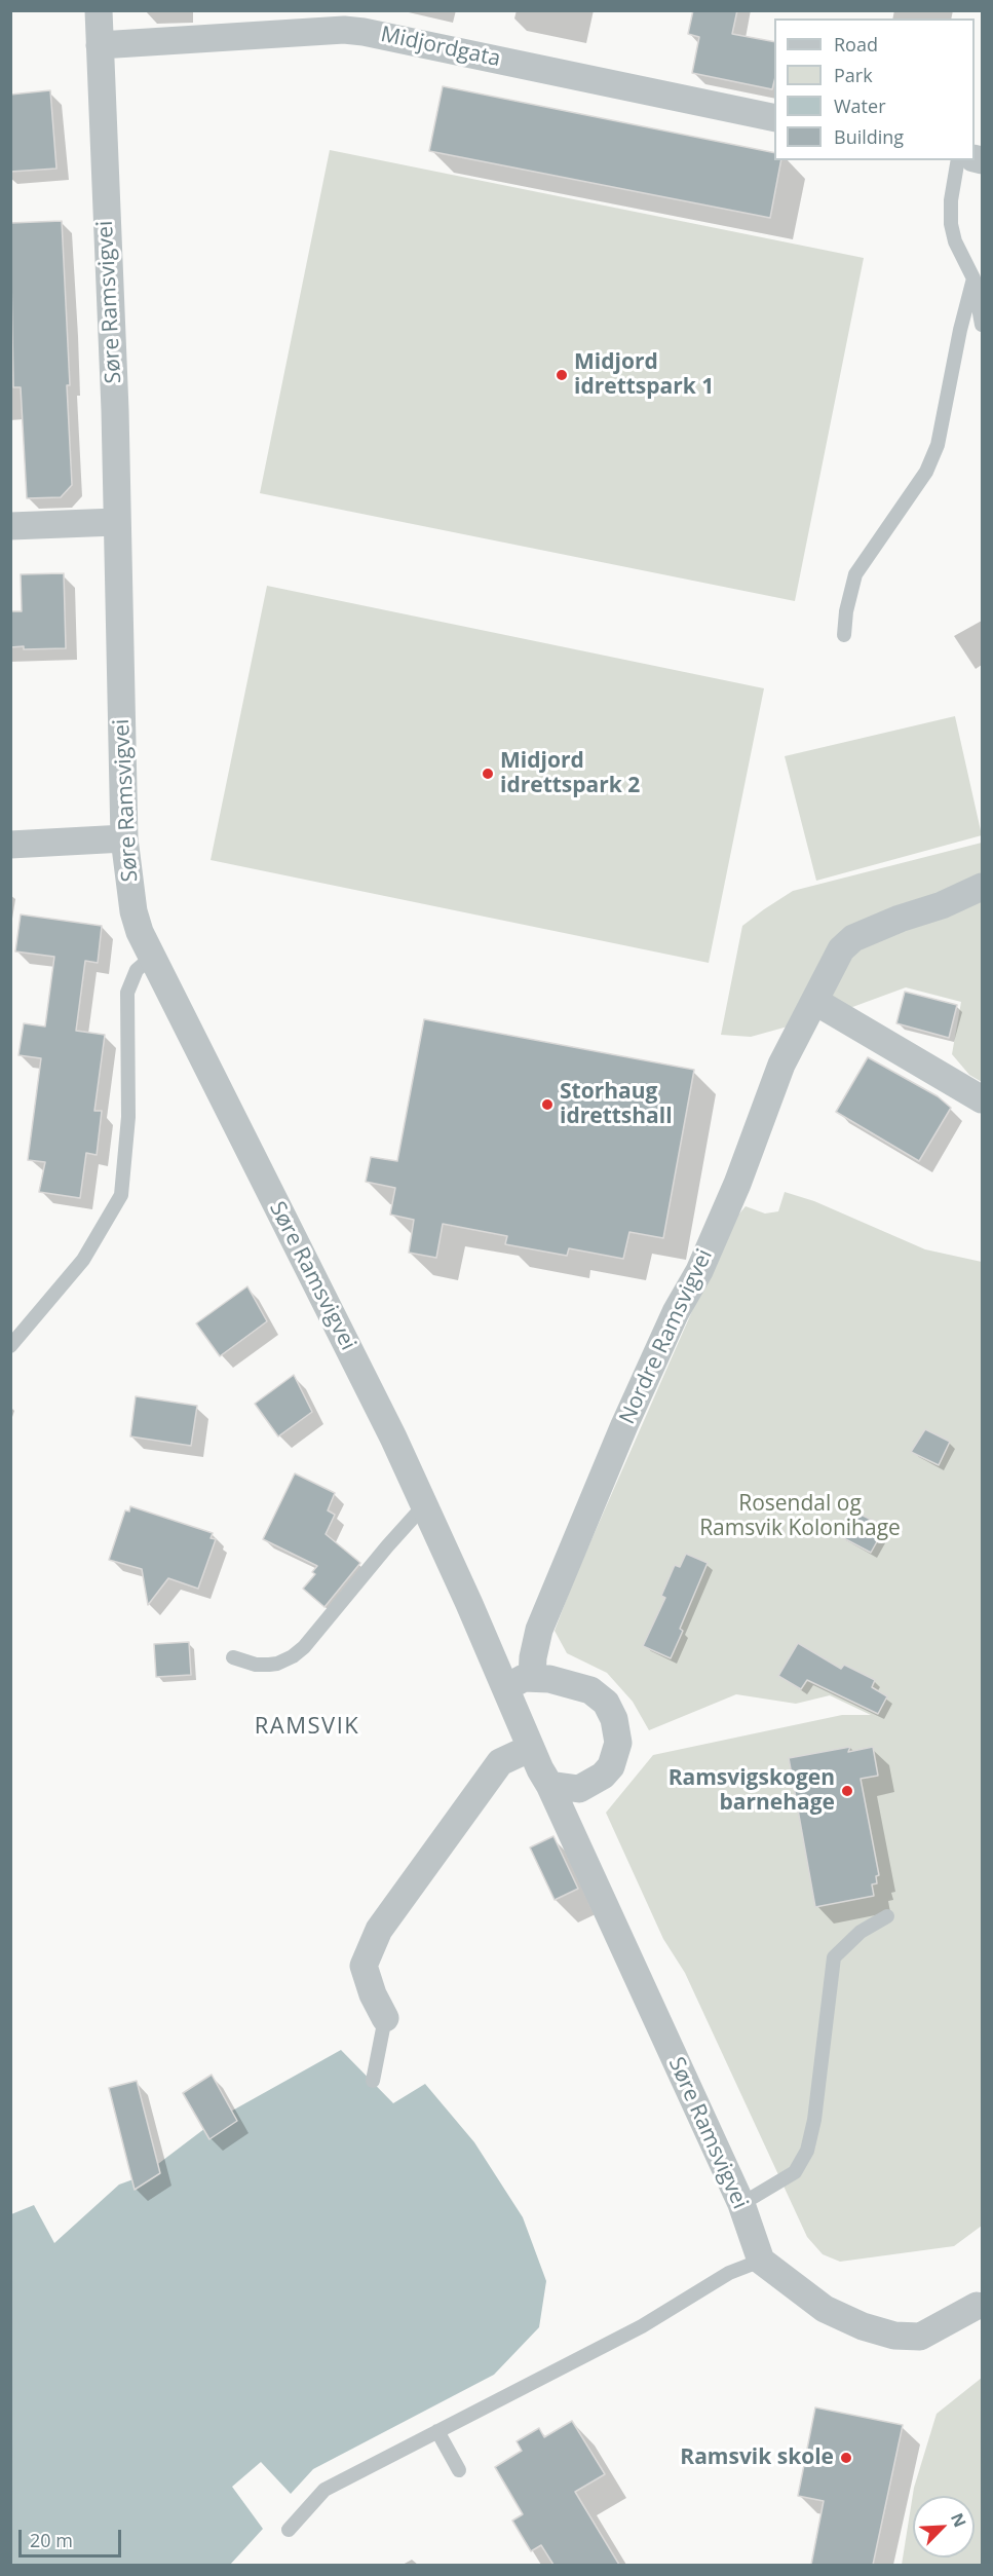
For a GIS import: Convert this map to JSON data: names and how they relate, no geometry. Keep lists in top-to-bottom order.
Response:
{
  "streets": {
    "street": ["Midjordgata", "Søre Ramsvigvei", "Nordre Ramsvigvei"]
  },
  "crossings": [
    ["Midjordgata", "Søre Ramsvigvei"],
    ["Søre Ramsvigvei", "Nordre Ramsvigvei"]
  ],
  "districts": ["RAMSVIK"],
  "parks": ["Rosendal og Ramsvik Kolonihage"],
  "places": [
    "Midjord idrettspark 1",
    "Midjord idrettspark 2",
    "Storhaug idrettshall",
    "Ramsvigskogen barnehage",
    "Ramsvik skole"
  ],
  "legend": [
    "Road",
    "Park",
    "Water",
    "Building"
  ],
  "scale_bar": "20 m",
  "north": "top right"
}
